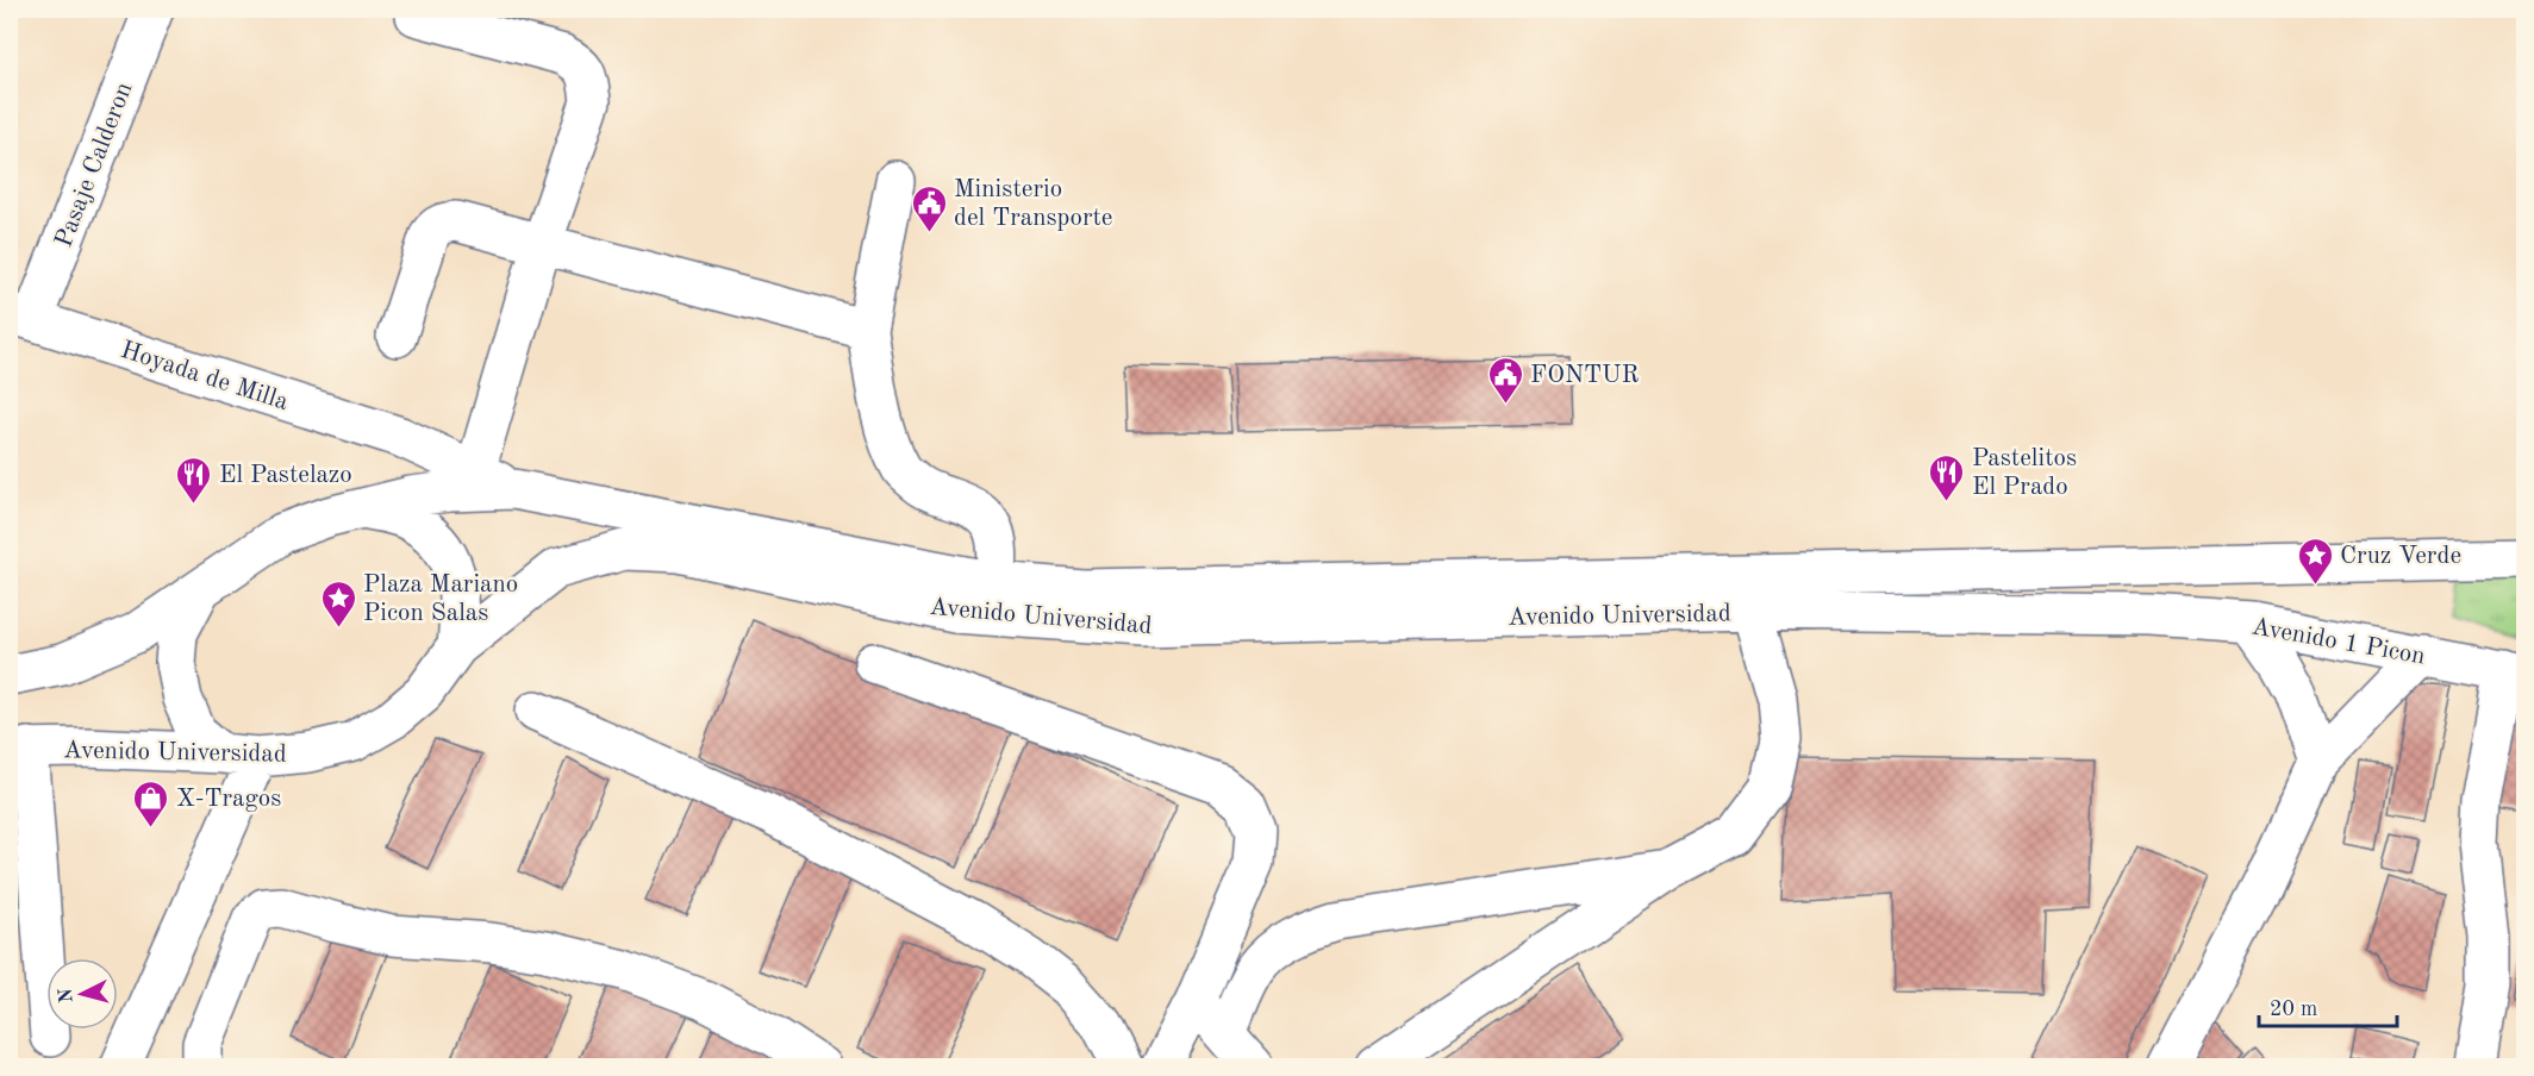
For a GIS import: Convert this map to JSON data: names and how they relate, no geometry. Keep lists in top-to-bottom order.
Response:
{
  "streets": {
    "street": [
      "Pasaje Calderon",
      "Hoyada de Milla",
      "Avenido Universidad",
      "Avenido 1 Picon"
    ]
  },
  "crossings": [
    ["Pasaje Calderon", "Hoyada de Milla"],
    ["Hoyada de Milla", "Avenido Universidad"],
    ["Avenido Universidad", "Avenido 1 Picon"]
  ],
  "places": {
    "public building": ["Ministerio del Transporte", "FONTUR"],
    "restaurant": ["Pastelitos El Prado", "El Pastelazo"],
    "place": ["Cruz Verde", "Plaza Mariano Picon Salas"],
    "shop": ["X-Tragos"]
  },
  "scale_bar": "20 m",
  "north": "left"
}
